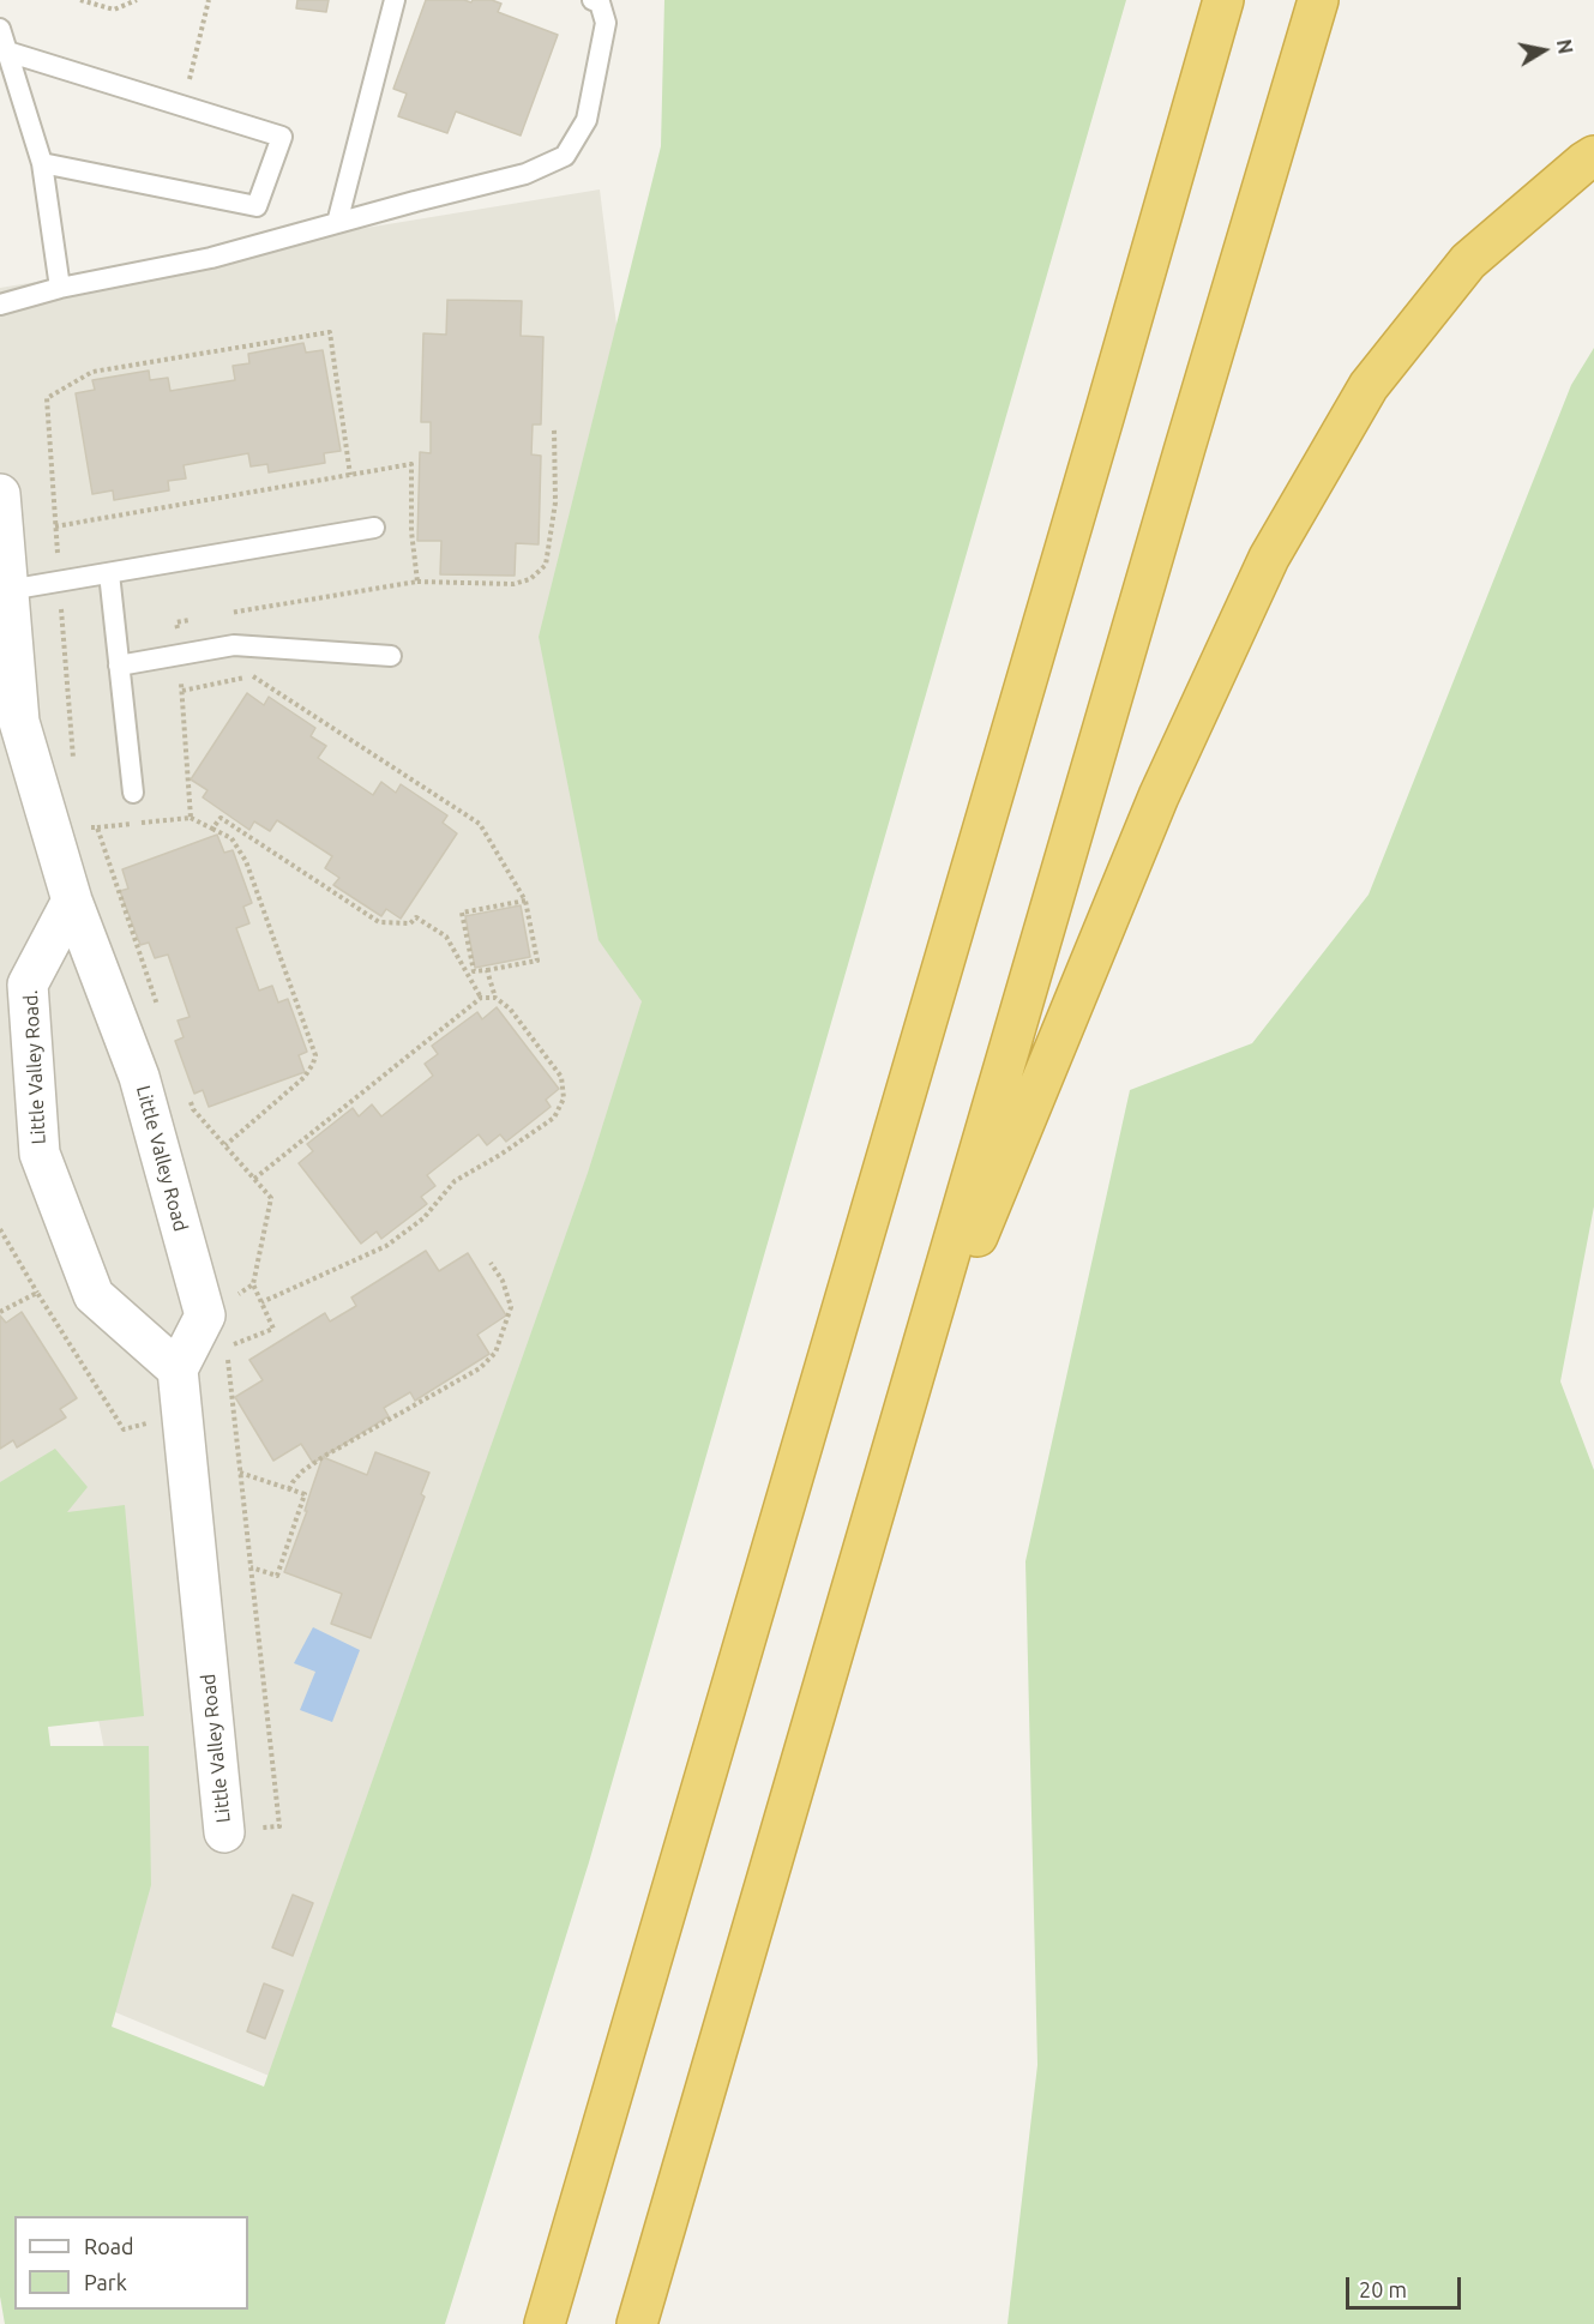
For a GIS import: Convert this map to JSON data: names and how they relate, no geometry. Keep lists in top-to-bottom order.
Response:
{
  "streets": {
    "street": ["Little Valley Road.", "Little Valley Road"]
  },
  "crossings": [
    ["Little Valley Road.", "Little Valley Road"]
  ],
  "legend": ["Road", "Park"],
  "scale_bar": "20 m",
  "north": "right"
}
